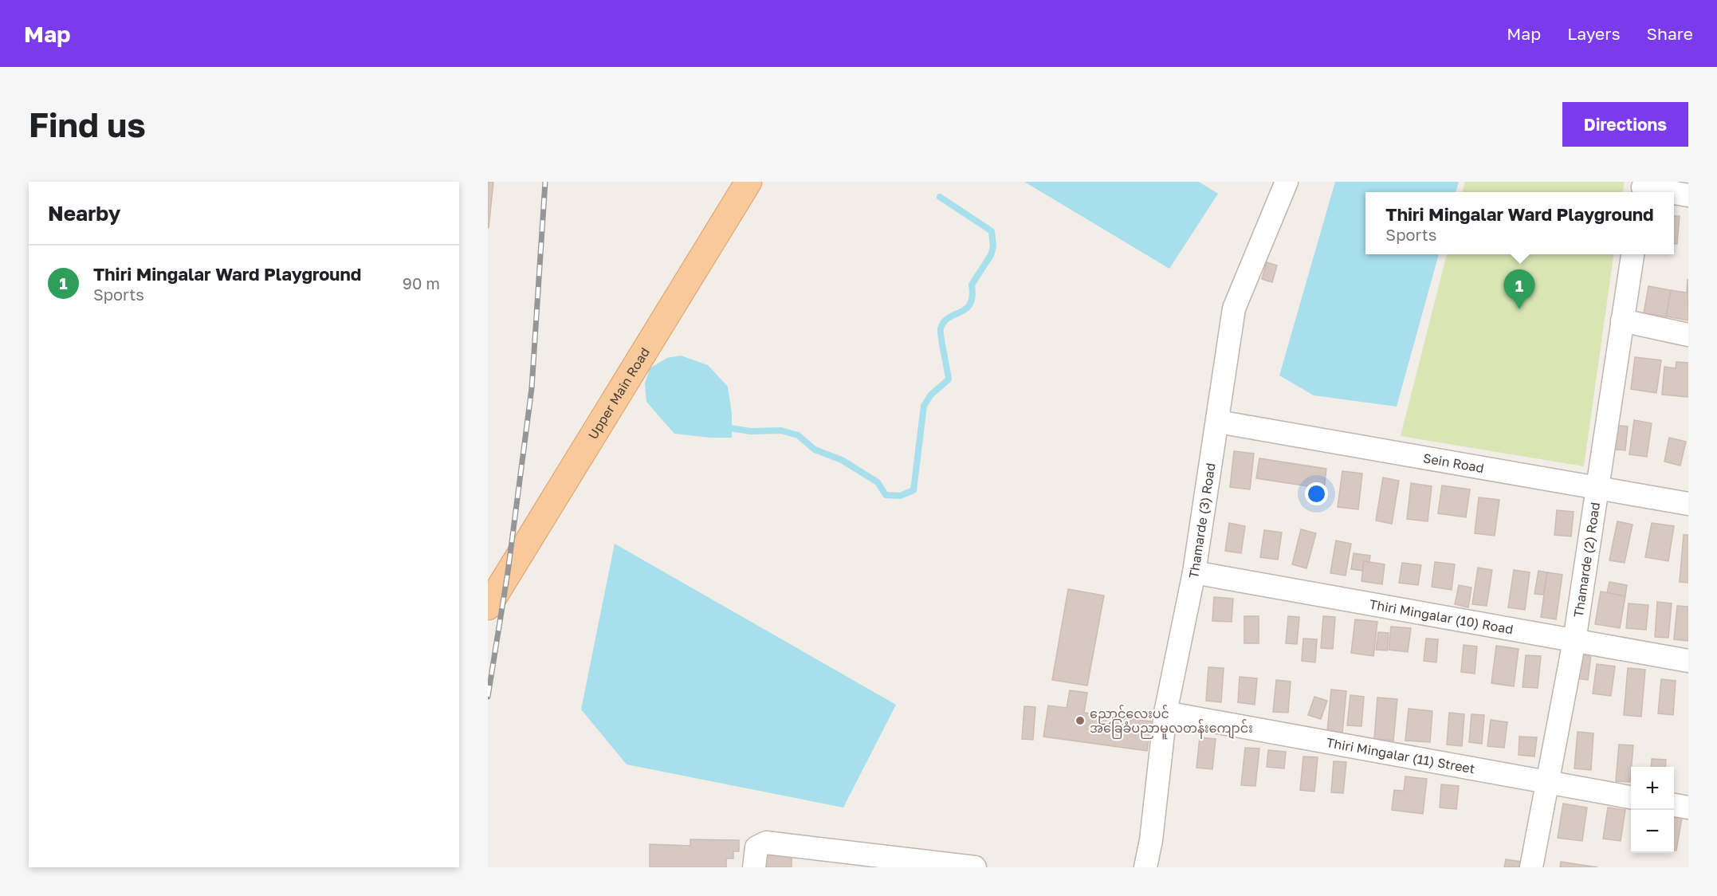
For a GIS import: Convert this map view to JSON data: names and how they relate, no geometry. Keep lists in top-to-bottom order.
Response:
{
  "streets": {
    "main road": ["Upper Main Road"],
    "street": [
      "Sein Road",
      "Thamarde (3) Road",
      "Thamarde (2) Road",
      "Thiri Mingalar (10) Road",
      "Thiri Mingalar (11) Street"
    ]
  },
  "crossings": [
    ["Sein Road", "Thamarde (3) Road"],
    ["Sein Road", "Thamarde (2) Road"],
    ["Thamarde (3) Road", "Thiri Mingalar (10) Road"],
    ["Thamarde (3) Road", "Thiri Mingalar (11) Street"],
    ["Thamarde (2) Road", "Thiri Mingalar (10) Road"],
    ["Thamarde (2) Road", "Thiri Mingalar (11) Street"]
  ],
  "places": ["ညောင်လေးပင် အခြေခံပညာမူလတန်းကျောင်း"],
  "page": {
    "header": "Map",
    "nav": ["Map", "Layers", "Share"],
    "buttons": "Directions",
    "title": "Find us",
    "heading": "Nearby",
    "popup": ["Thiri Mingalar Ward Playground", "Sports"],
    "list": [
      {
        "mark": "1",
        "name": "Thiri Mingalar Ward Playground",
        "note": "Sports",
        "value": "90 m"
      }
    ],
    "pins": "1",
    "map_buttons": ["+", "−"]
  }
}
